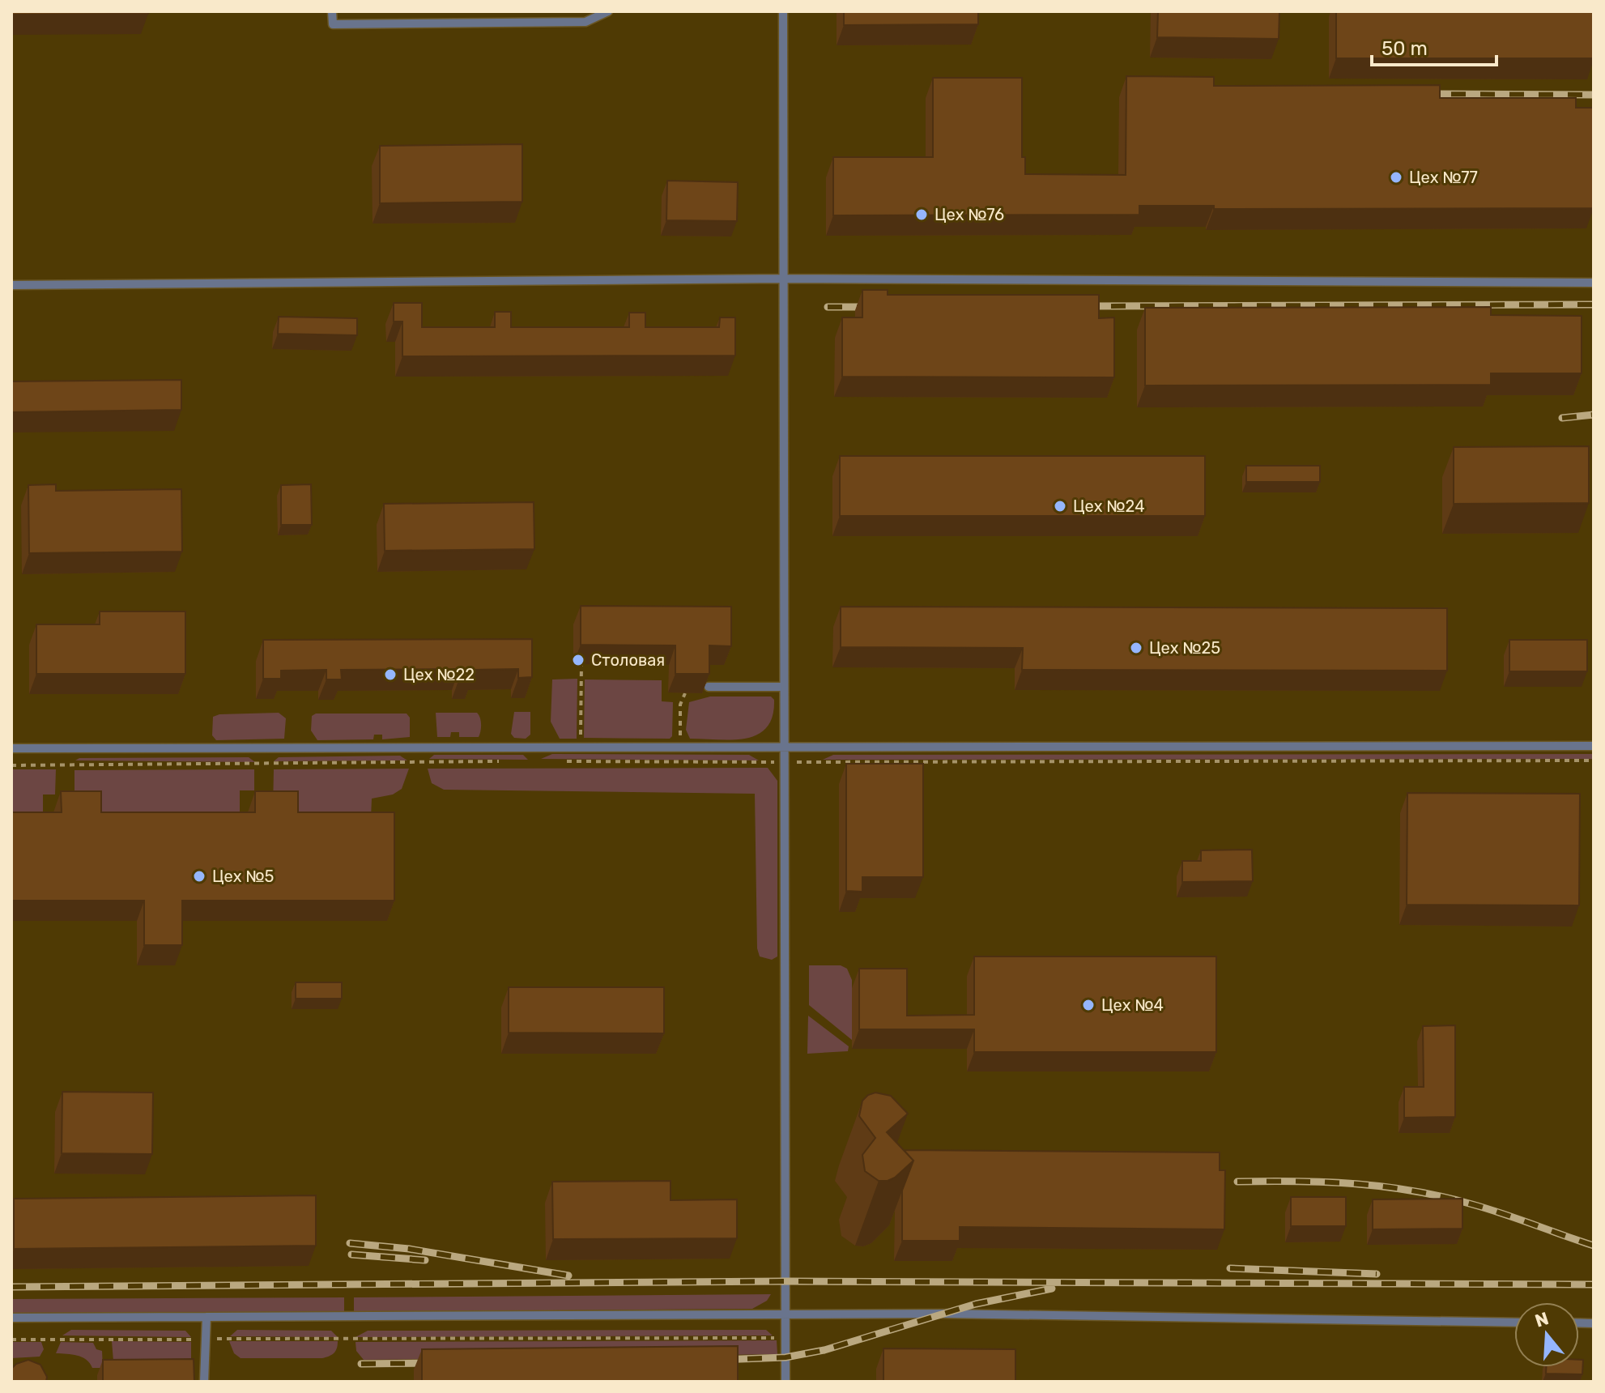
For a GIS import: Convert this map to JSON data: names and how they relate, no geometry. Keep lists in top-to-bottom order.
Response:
{
  "places": [
    "Цех №77",
    "Цех №76",
    "Цех №24",
    "Цех №25",
    "Столовая",
    "Цех №22",
    "Цех №5",
    "Цех №4"
  ],
  "scale_bar": "50 m",
  "north": "top"
}
